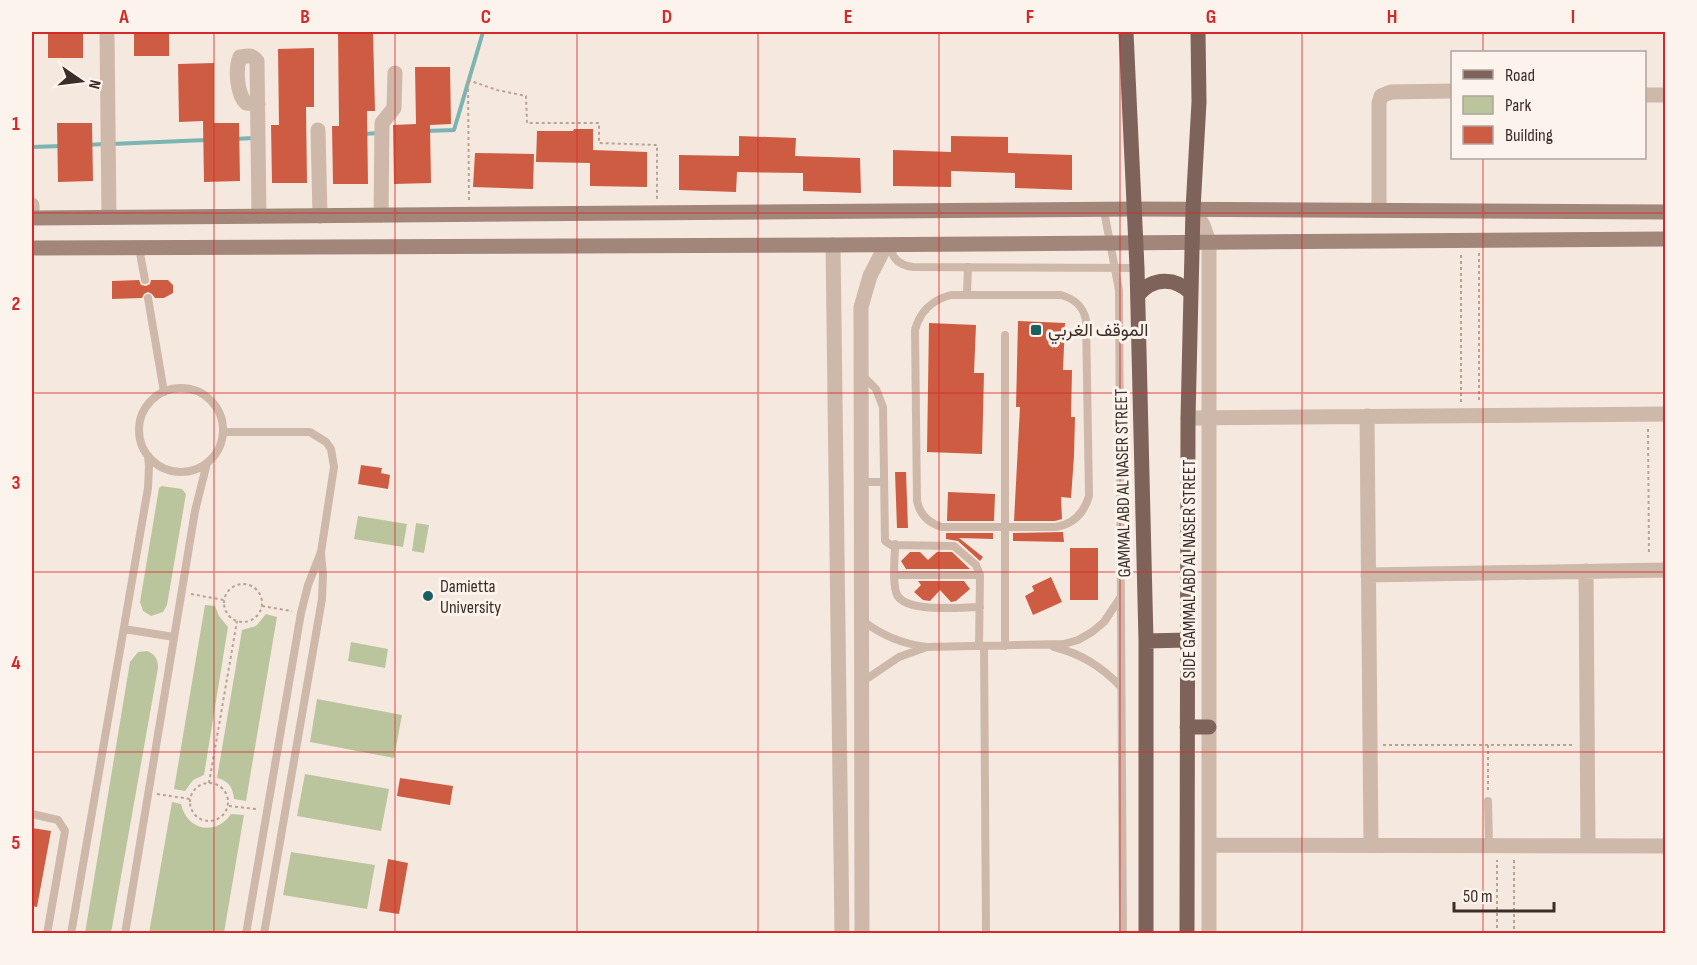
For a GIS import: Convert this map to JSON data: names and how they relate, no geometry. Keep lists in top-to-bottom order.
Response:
{
  "streets": {
    "main road": ["GAMMAL ABD AL NASER STREET"],
    "street": ["SIDE GAMMAL ABD AL NASER STREET"]
  },
  "places": {
    "transit": ["الموقف الغربي"],
    "other": ["Damietta University"]
  },
  "legend": ["Road", "Park", "Building"],
  "scale_bar": "50 m",
  "north": "right",
  "grid": {
    "columns": [
      "A",
      "B",
      "C",
      "D",
      "E",
      "F",
      "G",
      "H",
      "I"
    ],
    "rows": [
      "1",
      "2",
      "3",
      "4",
      "5"
    ]
  }
}
